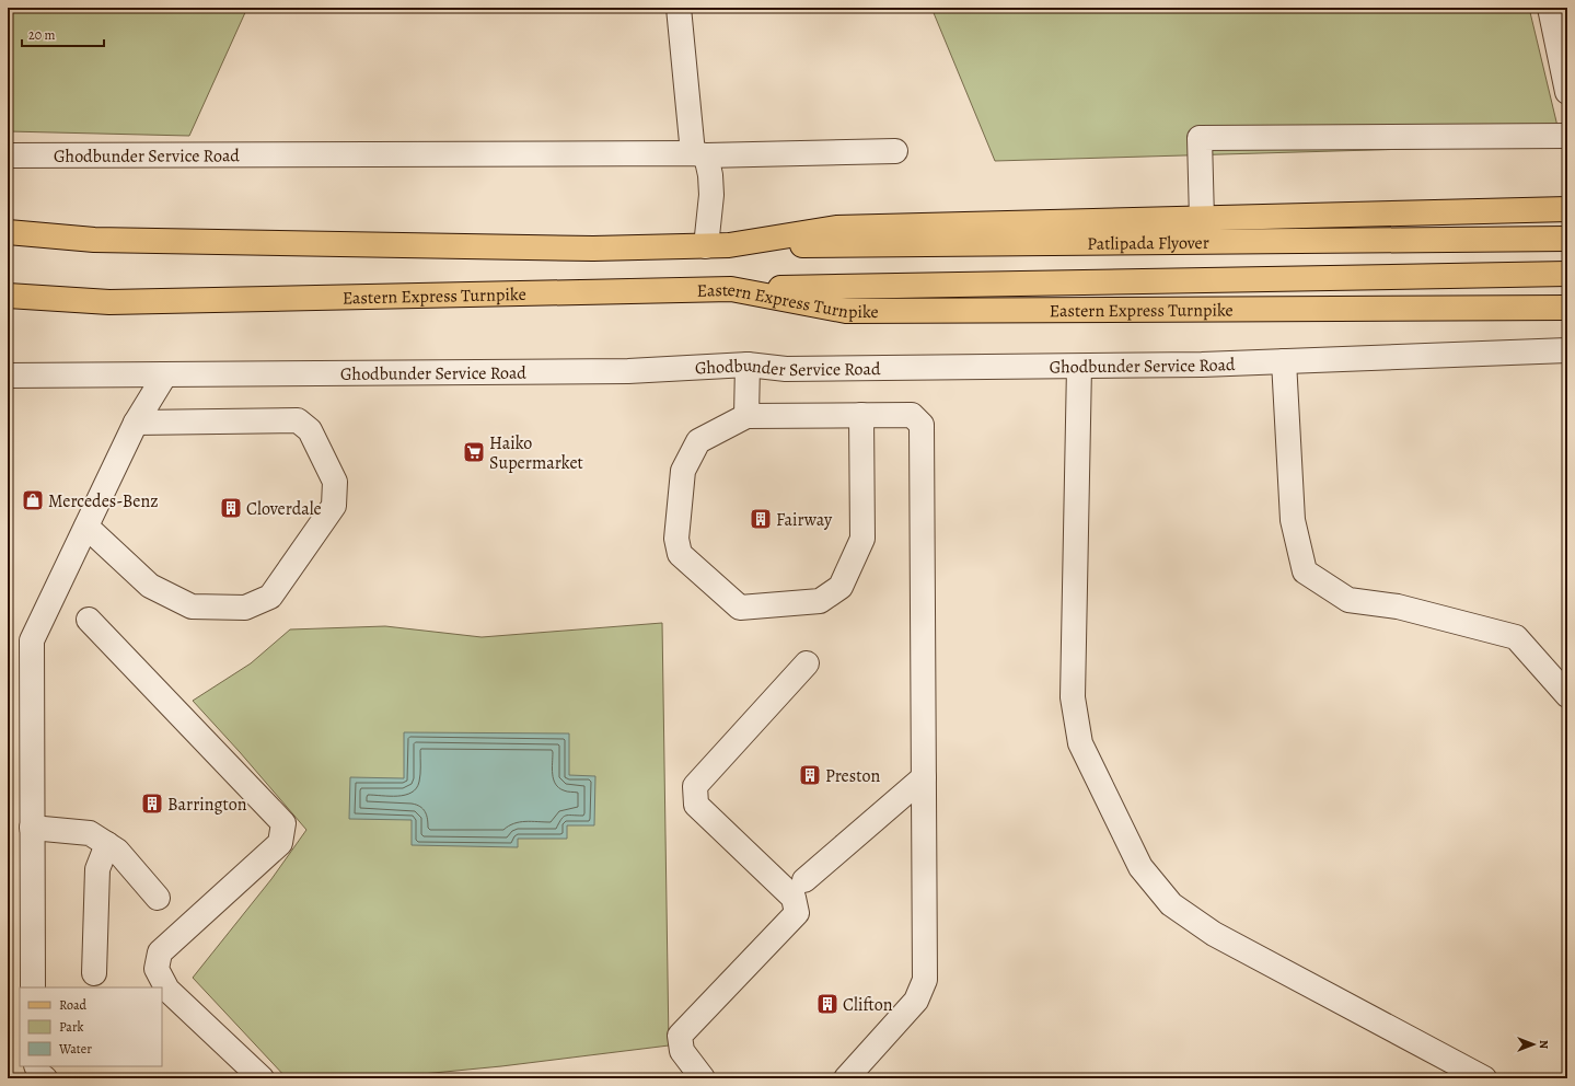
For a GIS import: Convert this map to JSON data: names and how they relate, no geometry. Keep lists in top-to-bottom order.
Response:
{
  "streets": {
    "main road": ["Patlipada Flyover", "Eastern Express Turnpike"],
    "street": ["Ghodbunder Service Road"]
  },
  "places": {
    "supermarket": ["Haiko Supermarket"],
    "shop": ["Mercedes-Benz"],
    "building": [
      "Cloverdale",
      "Fairway",
      "Preston",
      "Barrington",
      "Clifton"
    ]
  },
  "legend": ["Road", "Park", "Water"],
  "scale_bar": "20 m",
  "north": "right"
}
